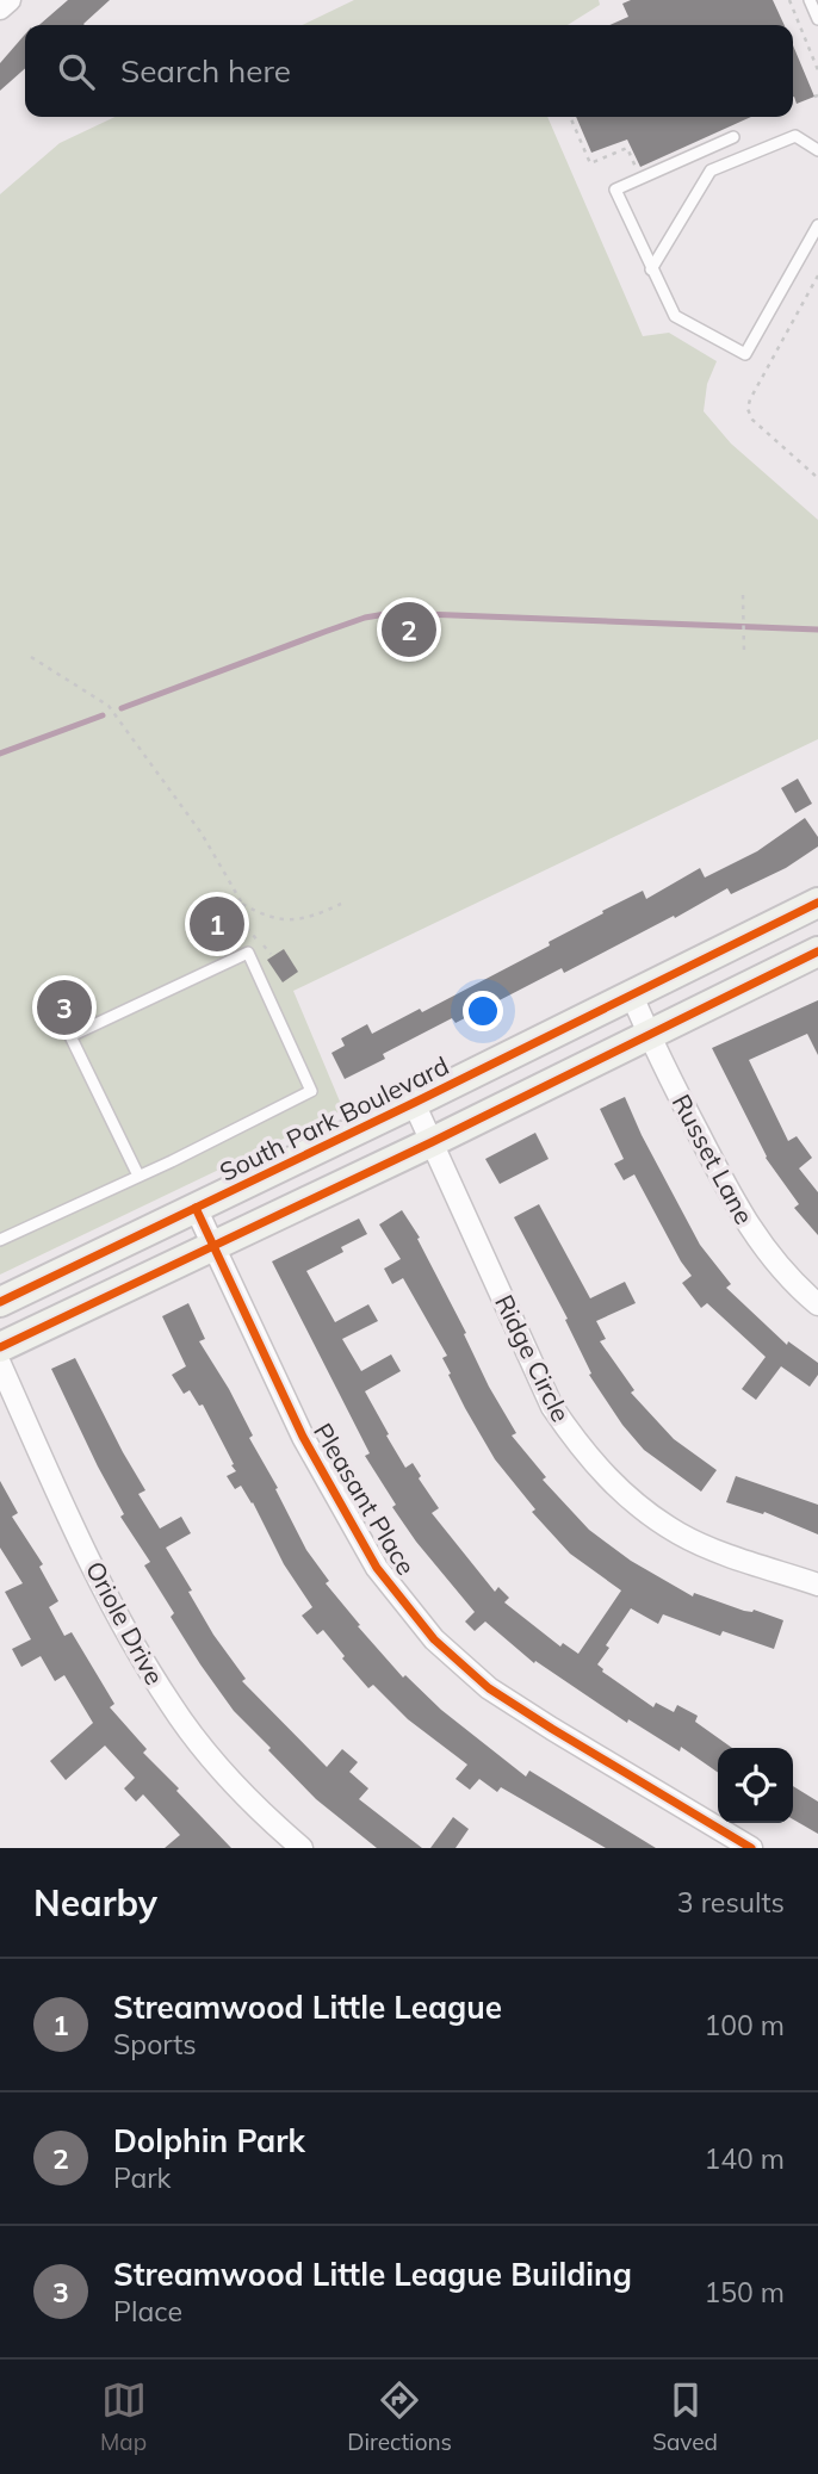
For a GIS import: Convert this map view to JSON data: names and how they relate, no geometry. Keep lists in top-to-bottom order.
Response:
{
  "streets": {
    "street": [
      "South Park Boulevard",
      "Russet Lane",
      "Ridge Circle",
      "Pleasant Place",
      "Oriole Drive"
    ]
  },
  "crossings": [
    ["South Park Boulevard", "Russet Lane"],
    ["South Park Boulevard", "Ridge Circle"],
    ["South Park Boulevard", "Pleasant Place"]
  ],
  "page": {
    "search": "Search here",
    "pins": ["2", "1", "3"],
    "heading": ["Nearby", "3 results"],
    "list": [
      {
        "mark": "1",
        "name": "Streamwood Little League",
        "note": "Sports",
        "value": "100 m"
      },
      {
        "mark": "2",
        "name": "Dolphin Park",
        "note": "Park",
        "value": "140 m"
      },
      {
        "mark": "3",
        "name": "Streamwood Little League Building",
        "note": "Place",
        "value": "150 m"
      }
    ],
    "nav": ["Map", "Directions", "Saved"]
  }
}
